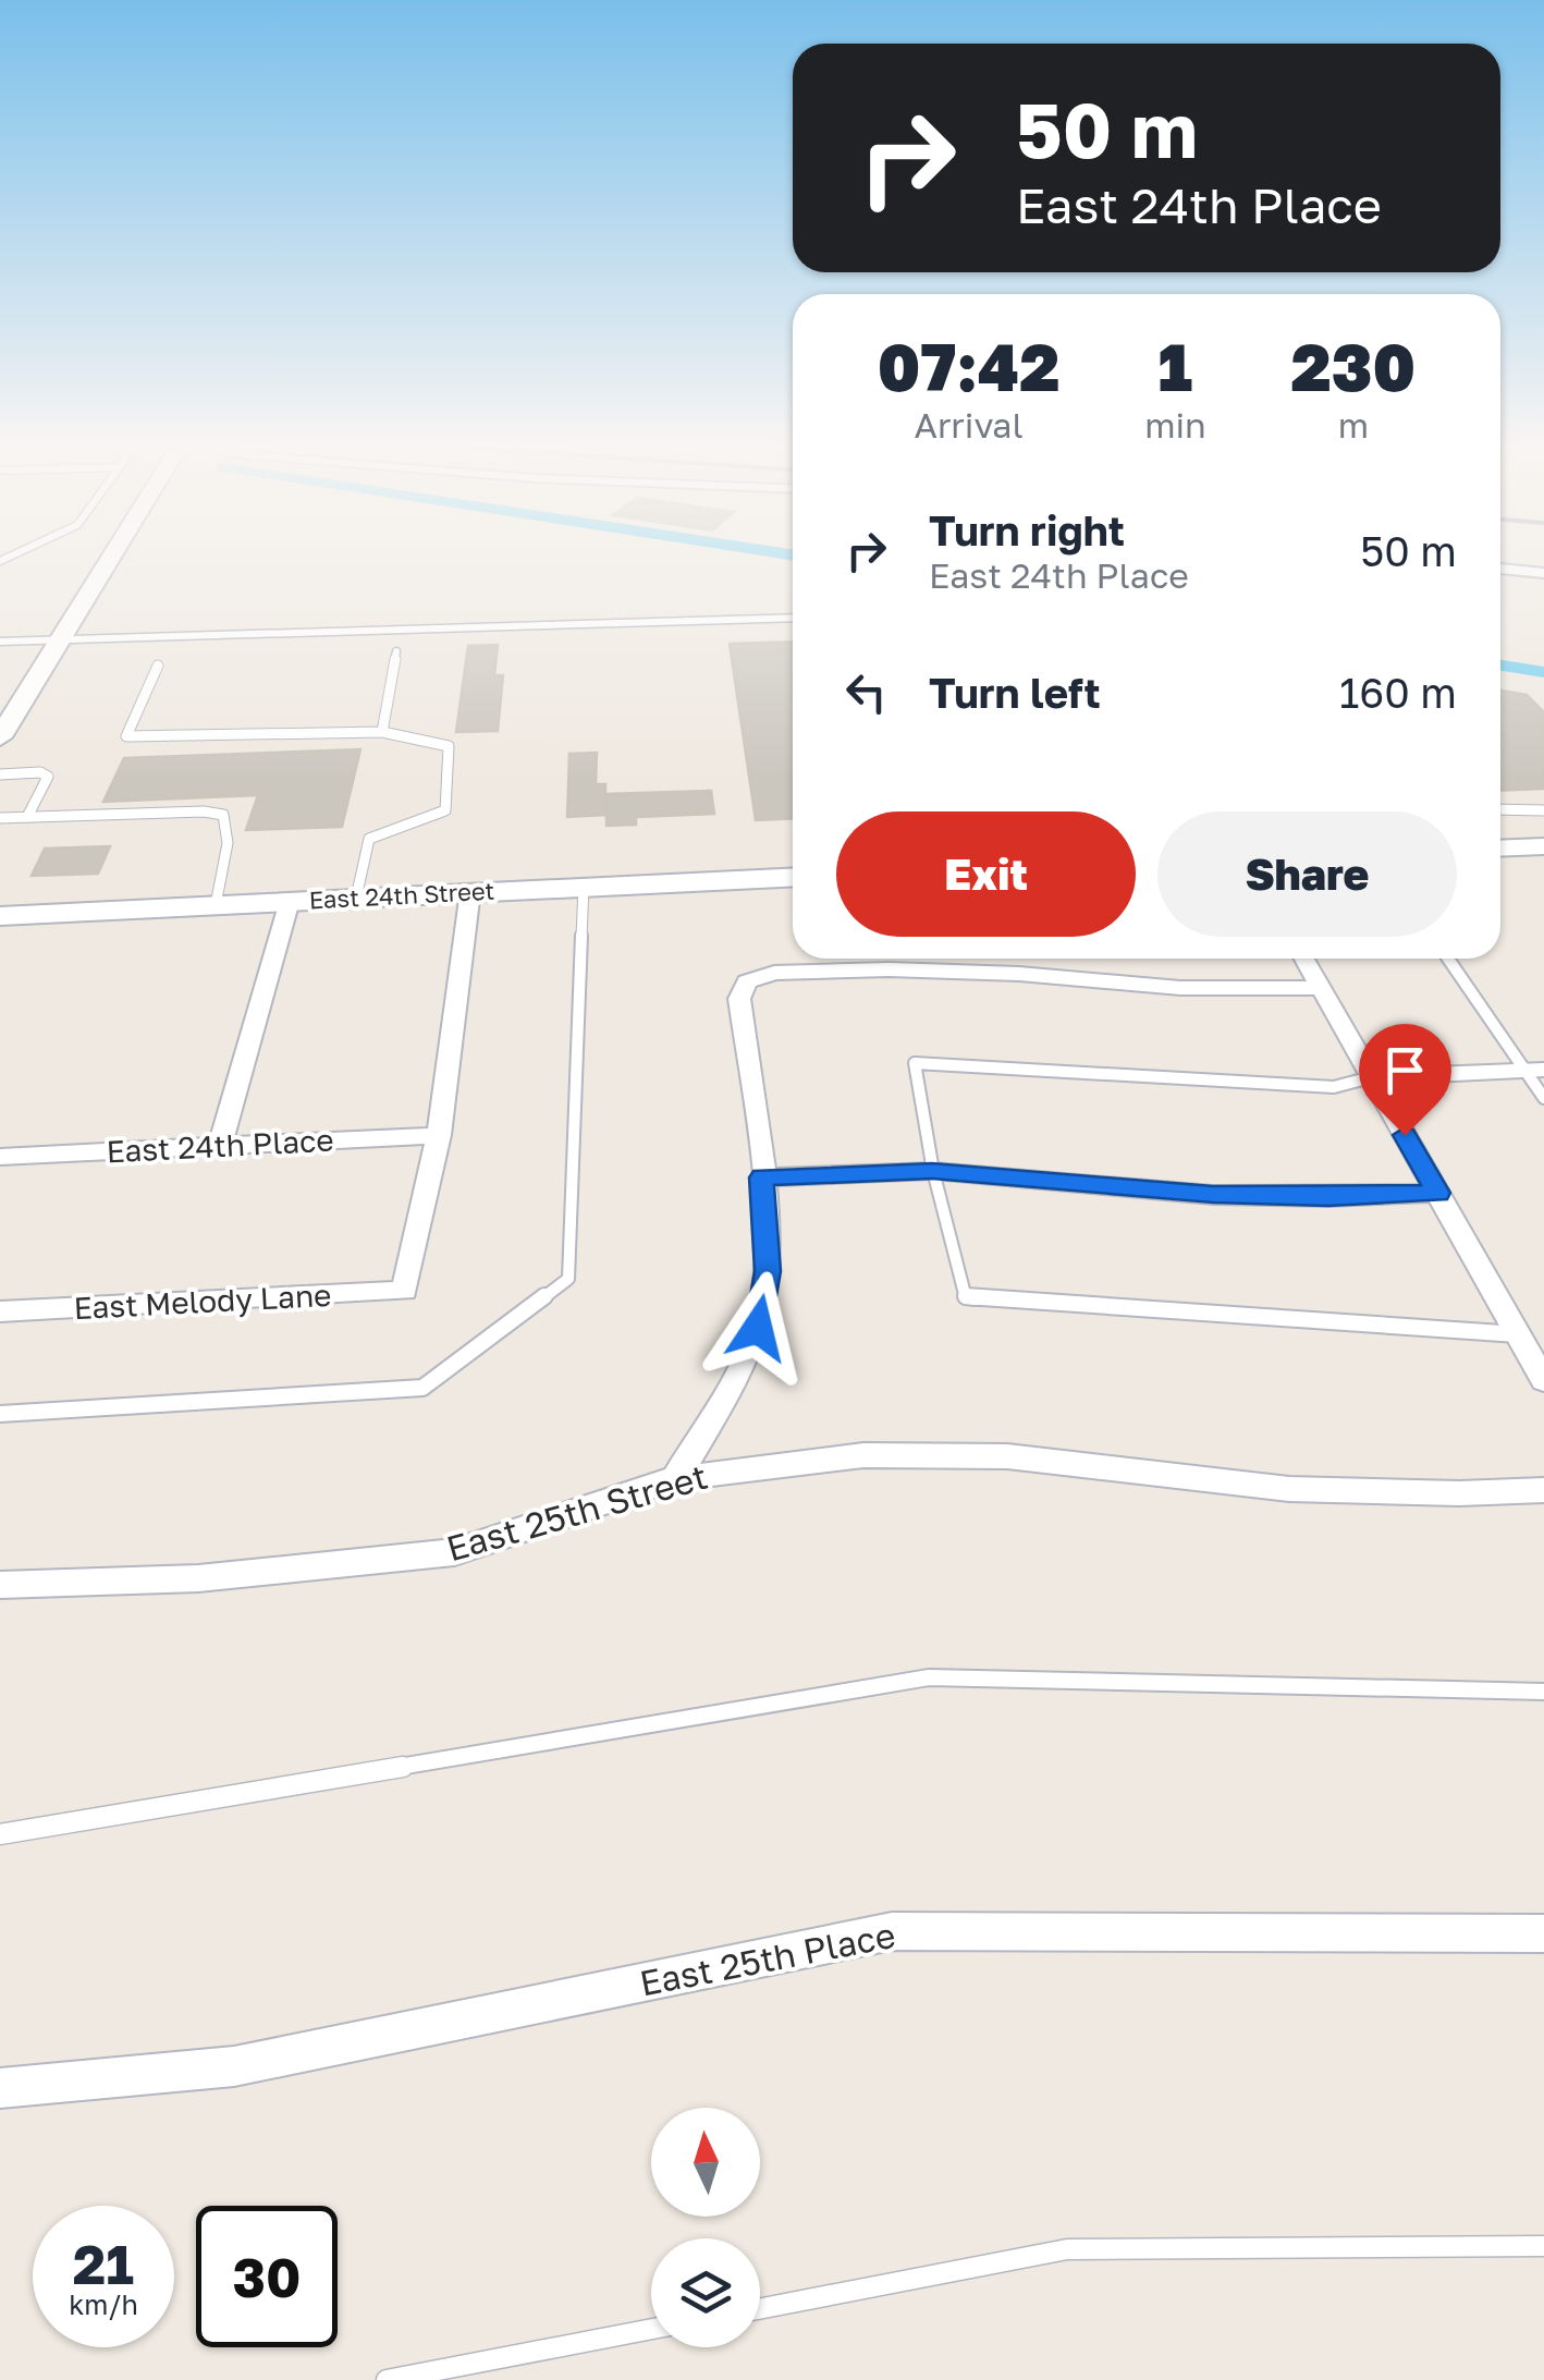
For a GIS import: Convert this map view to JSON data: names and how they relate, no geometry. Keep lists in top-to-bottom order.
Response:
{
  "streets": {
    "main road": ["East 24th Street"],
    "street": [
      "East 24th Place",
      "East Melody Lane",
      "East 25th Street",
      "East 25th Place"
    ]
  },
  "crossings": [
    ["East 24th Place", "East Melody Lane"]
  ],
  "north": "top",
  "page": {
    "turn": ["50 m", "East 24th Place"],
    "eta": [
      "07:42",
      "Arrival",
      "1",
      "min",
      "230",
      "m"
    ],
    "list": [
      {
        "name": "Turn right",
        "note": "East 24th Place",
        "value": "50 m"
      },
      {
        "name": "Turn left",
        "value": "160 m"
      }
    ],
    "buttons": ["Exit", "Share"],
    "speed": "21 km/h",
    "limit": "30"
  }
}
